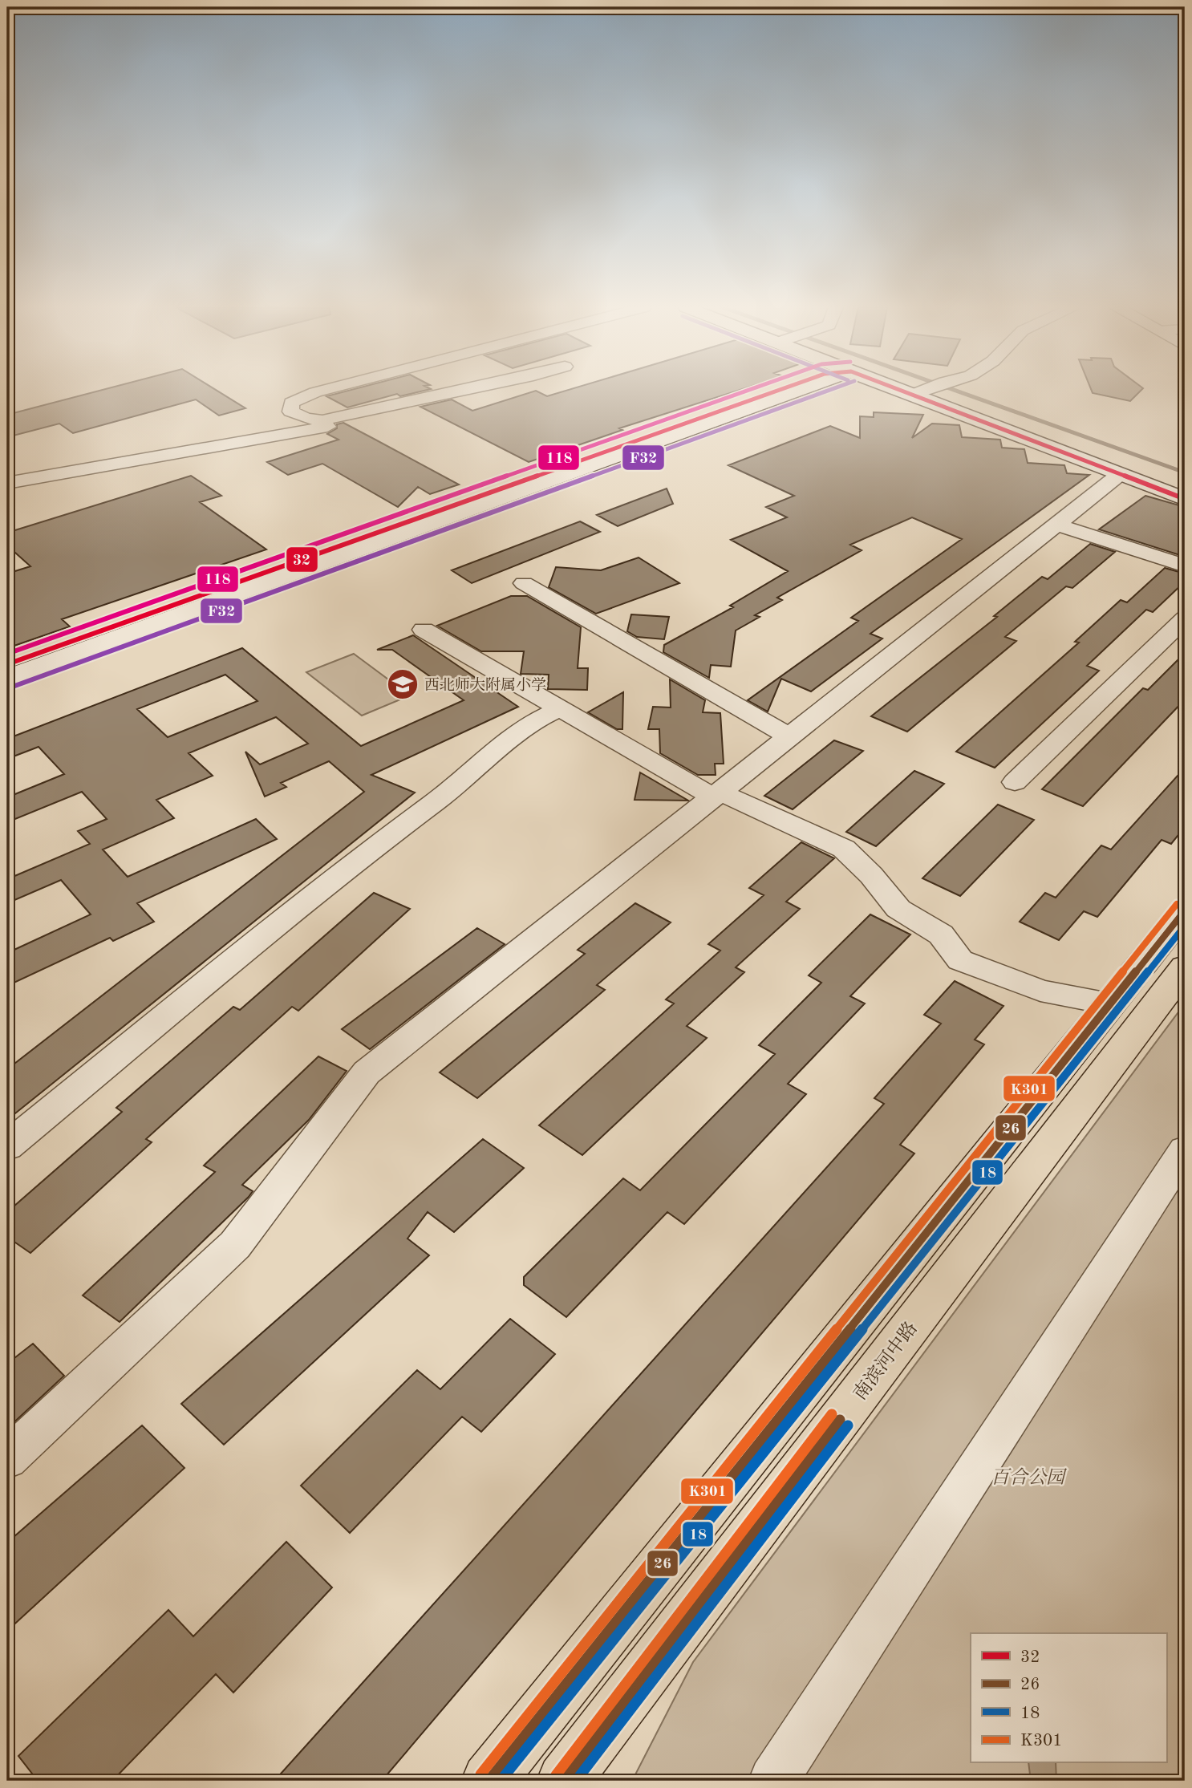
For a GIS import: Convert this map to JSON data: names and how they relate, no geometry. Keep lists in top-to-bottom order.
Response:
{
  "streets": {
    "highway": ["南滨河中路"]
  },
  "parks": ["百合公园"],
  "places": {
    "school or university": ["西北师大附属小学"]
  },
  "lines": [
    "transit line 32",
    "transit line F32",
    "transit line 118",
    "transit line K301",
    "transit line 26",
    "transit line 18"
  ],
  "legend": [
    "32",
    "26",
    "18",
    "K301"
  ]
}
